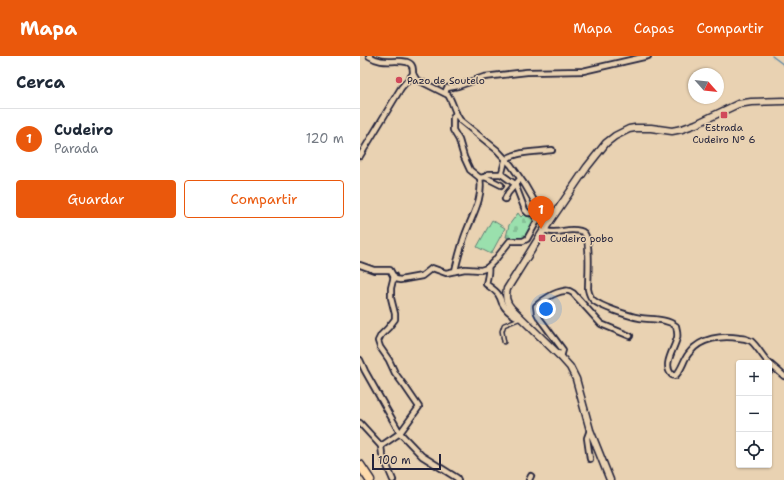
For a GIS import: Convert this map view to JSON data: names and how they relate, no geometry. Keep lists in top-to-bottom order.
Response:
{
  "places": {
    "other": ["Pazo de Soutelo"],
    "transit": ["Estrada Cudeiro Nº 6", "Cudeiro pobo"]
  },
  "scale_bar": "100 m",
  "north": "bottom right",
  "page": {
    "header": "Mapa",
    "nav": ["Mapa", "Capas", "Compartir"],
    "heading": "Cerca",
    "list": [
      {
        "mark": "1",
        "name": "Cudeiro",
        "note": "Parada",
        "value": "120 m"
      }
    ],
    "buttons": ["Guardar", "Compartir"],
    "pins": "1",
    "map_buttons": ["+", "−"],
    "scale": "100 m"
  }
}
